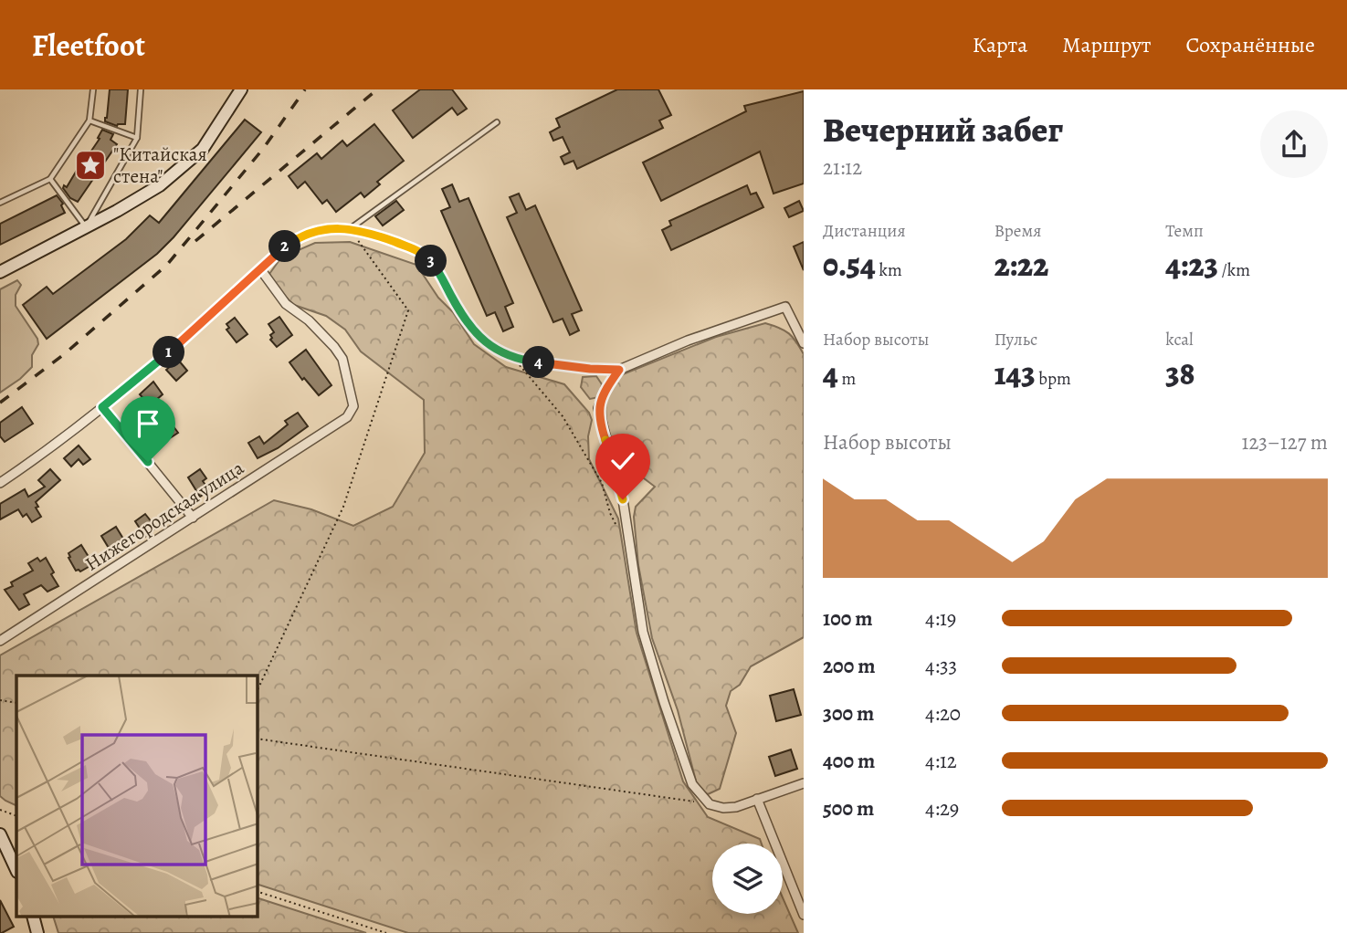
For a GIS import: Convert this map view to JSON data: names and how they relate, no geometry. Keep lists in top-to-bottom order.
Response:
{
  "streets": {
    "street": ["Нижегородская улица"]
  },
  "places": {
    "place": ["\"Китайская стена\""]
  },
  "page": {
    "header": "Fleetfoot",
    "nav": ["Карта", "Маршрут", "Сохранённые"],
    "heading": ["Вечерний забег", "21:12"],
    "stats": [
      ["Дистанция", "0.54 km"],
      ["Время", "2:22"],
      ["Темп", "4:23 /km"],
      ["Набор высоты", "4 m"],
      ["Пульс", "143 bpm"],
      ["kcal", "38"]
    ],
    "pins": [
      "2",
      "3",
      "1",
      "4"
    ],
    "chart": ["Набор высоты", "123–127 m"],
    "list": [
      {
        "name": "100 m",
        "note": "4:19"
      },
      {
        "name": "200 m",
        "note": "4:33"
      },
      {
        "name": "300 m",
        "note": "4:20"
      },
      {
        "name": "400 m",
        "note": "4:12"
      },
      {
        "name": "500 m",
        "note": "4:29"
      }
    ]
  }
}
